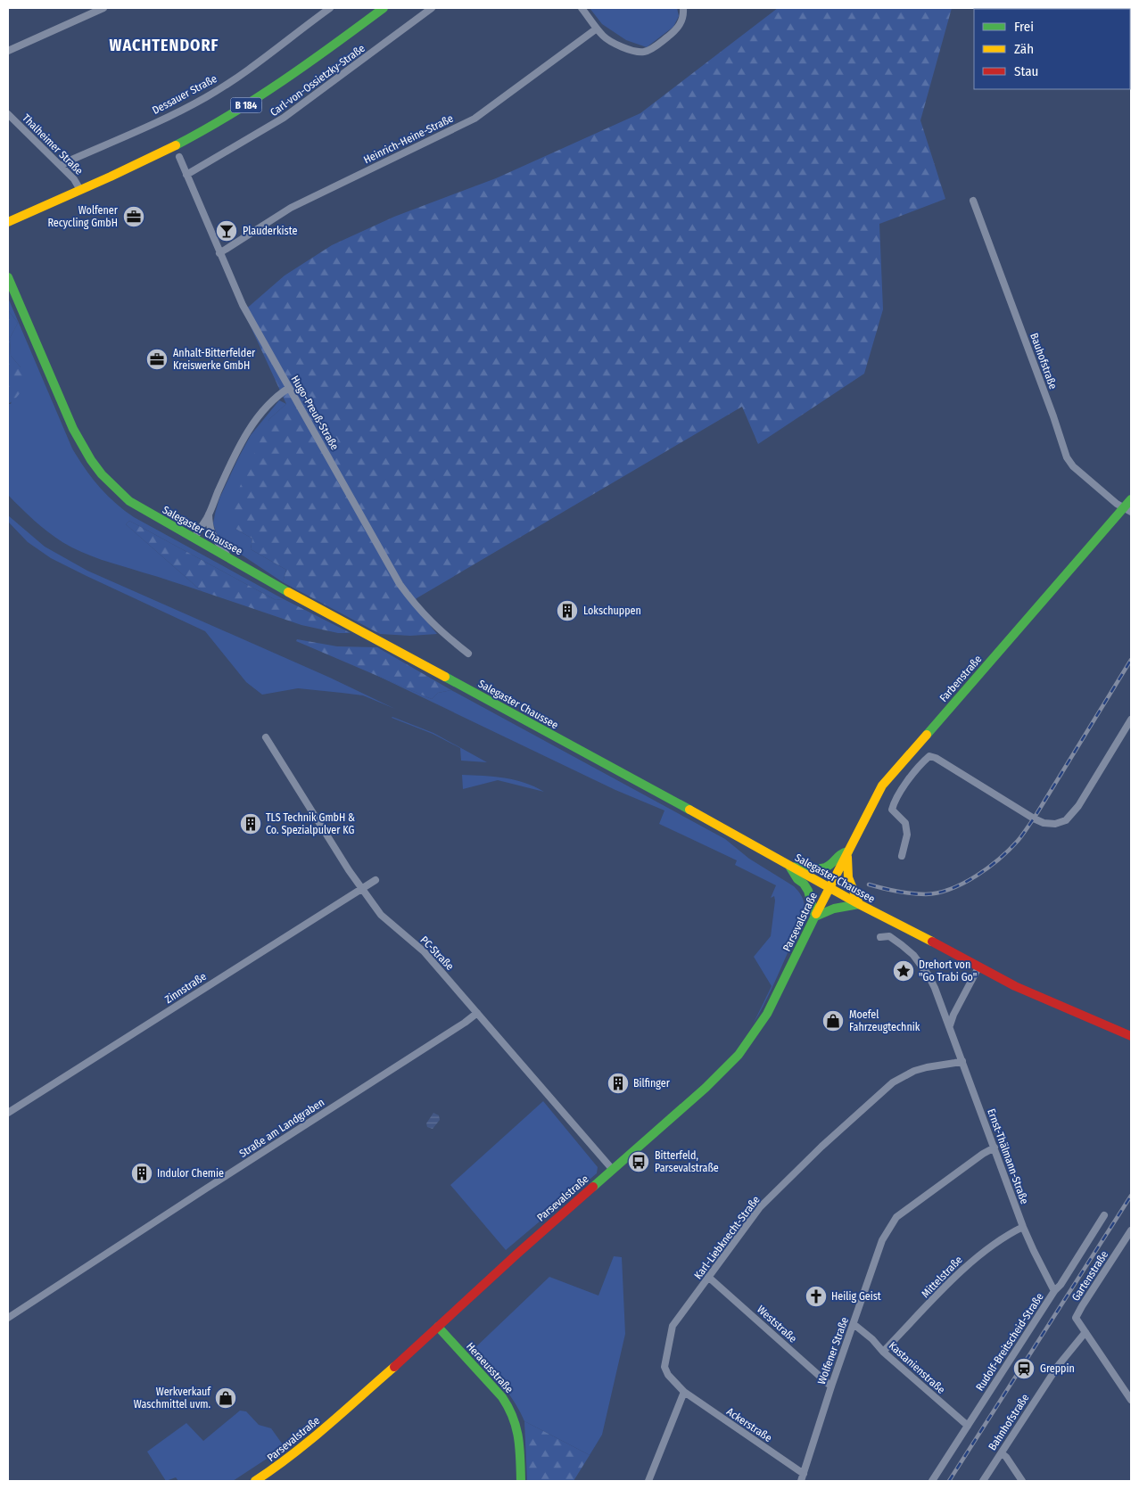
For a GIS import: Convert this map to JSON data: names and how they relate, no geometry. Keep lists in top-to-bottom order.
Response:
{
  "streets": {
    "main road": [
      "B 184",
      "Salegaster Chaussee",
      "Farbenstraße",
      "Parsevalstraße",
      "Heraeusstraße"
    ],
    "street": [
      "Carl-von-Ossietzky-Straße",
      "Dessauer Straße",
      "Heinrich-Heine-Straße",
      "Thalheimer Straße",
      "Bauhofstraße",
      "Hugo-Preuß-Straße",
      "PC-Straße",
      "Zinnstraße",
      "Straße am Landgraben",
      "Ernst-Thälmann-Straße",
      "Karl-Liebknecht-Straße",
      "Gartenstraße",
      "Mittelstraße",
      "Weststraße",
      "Rudolf-Breitscheid-Straße",
      "Wolfener Straße",
      "Kastanienstraße",
      "Bahnhofstraße",
      "Ackerstraße"
    ]
  },
  "crossings": [
    ["Carl-von-Ossietzky-Straße", "Hugo-Preuß-Straße"],
    ["Dessauer Straße", "Thalheimer Straße"],
    ["B 184", "Thalheimer Straße"],
    ["Heinrich-Heine-Straße", "Hugo-Preuß-Straße"],
    ["Bauhofstraße", "Farbenstraße"],
    ["Salegaster Chaussee", "Farbenstraße"],
    ["Salegaster Chaussee", "Parsevalstraße"],
    ["Farbenstraße", "Parsevalstraße"],
    ["Parsevalstraße", "PC-Straße"],
    ["Parsevalstraße", "Heraeusstraße"],
    ["PC-Straße", "Zinnstraße"],
    ["PC-Straße", "Straße am Landgraben"],
    ["Ernst-Thälmann-Straße", "Karl-Liebknecht-Straße"],
    ["Ernst-Thälmann-Straße", "Mittelstraße"],
    ["Ernst-Thälmann-Straße", "Rudolf-Breitscheid-Straße"],
    ["Ernst-Thälmann-Straße", "Wolfener Straße"],
    ["Karl-Liebknecht-Straße", "Weststraße"],
    ["Karl-Liebknecht-Straße", "Ackerstraße"],
    ["Gartenstraße", "Bahnhofstraße"],
    ["Mittelstraße", "Kastanienstraße"],
    ["Weststraße", "Wolfener Straße"],
    ["Rudolf-Breitscheid-Straße", "Kastanienstraße"],
    ["Wolfener Straße", "Kastanienstraße"],
    ["Wolfener Straße", "Ackerstraße"]
  ],
  "districts": ["WACHTENDORF"],
  "places": {
    "office": ["Wolfener Recycling GmbH", "Anhalt-Bitterfelder Kreiswerke GmbH"],
    "bar": ["Plauderkiste"],
    "building": [
      "Lokschuppen",
      "TLS Technik GmbH & Co. Spezialpulver KG",
      "Bilfinger",
      "Indulor Chemie"
    ],
    "place": ["Drehort von \"Go Trabi Go\""],
    "shop": ["Moefel Fahrzeugtechnik", "Werkverkauf Waschmittel uvm."],
    "bus stop": ["Bitterfeld, Parsevalstraße"],
    "church": ["Heilig Geist"],
    "station": ["Greppin"]
  },
  "legend": ["Frei", "Zäh", "Stau"]
}
